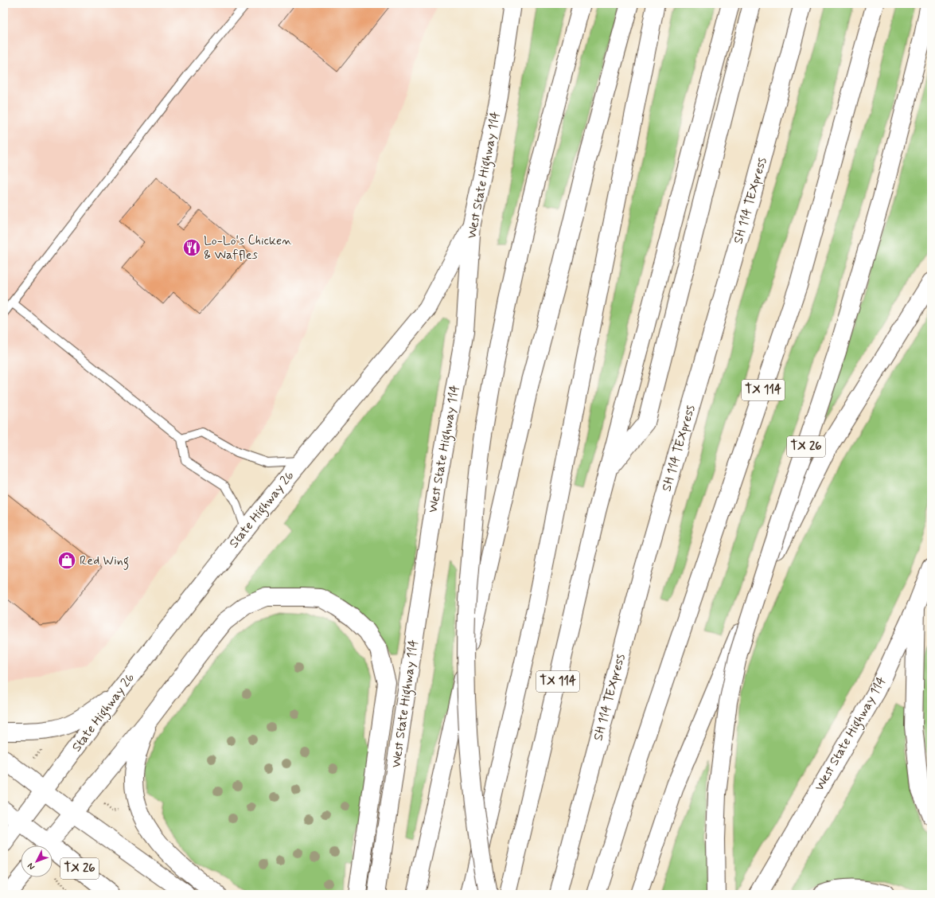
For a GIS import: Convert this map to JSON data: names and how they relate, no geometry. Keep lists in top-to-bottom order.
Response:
{
  "streets": {
    "main road": [
      "West State Highway 114",
      "SH 114 TEXpress",
      "TX 114",
      "TX 26",
      "State Highway 26"
    ]
  },
  "crossings": [
    ["West State Highway 114", "State Highway 26"],
    ["TX 26", "State Highway 26"]
  ],
  "places": {
    "restaurant": ["Lo-Lo's Chicken & Waffles"],
    "shop": ["Red Wing"]
  },
  "north": "bottom left"
}
